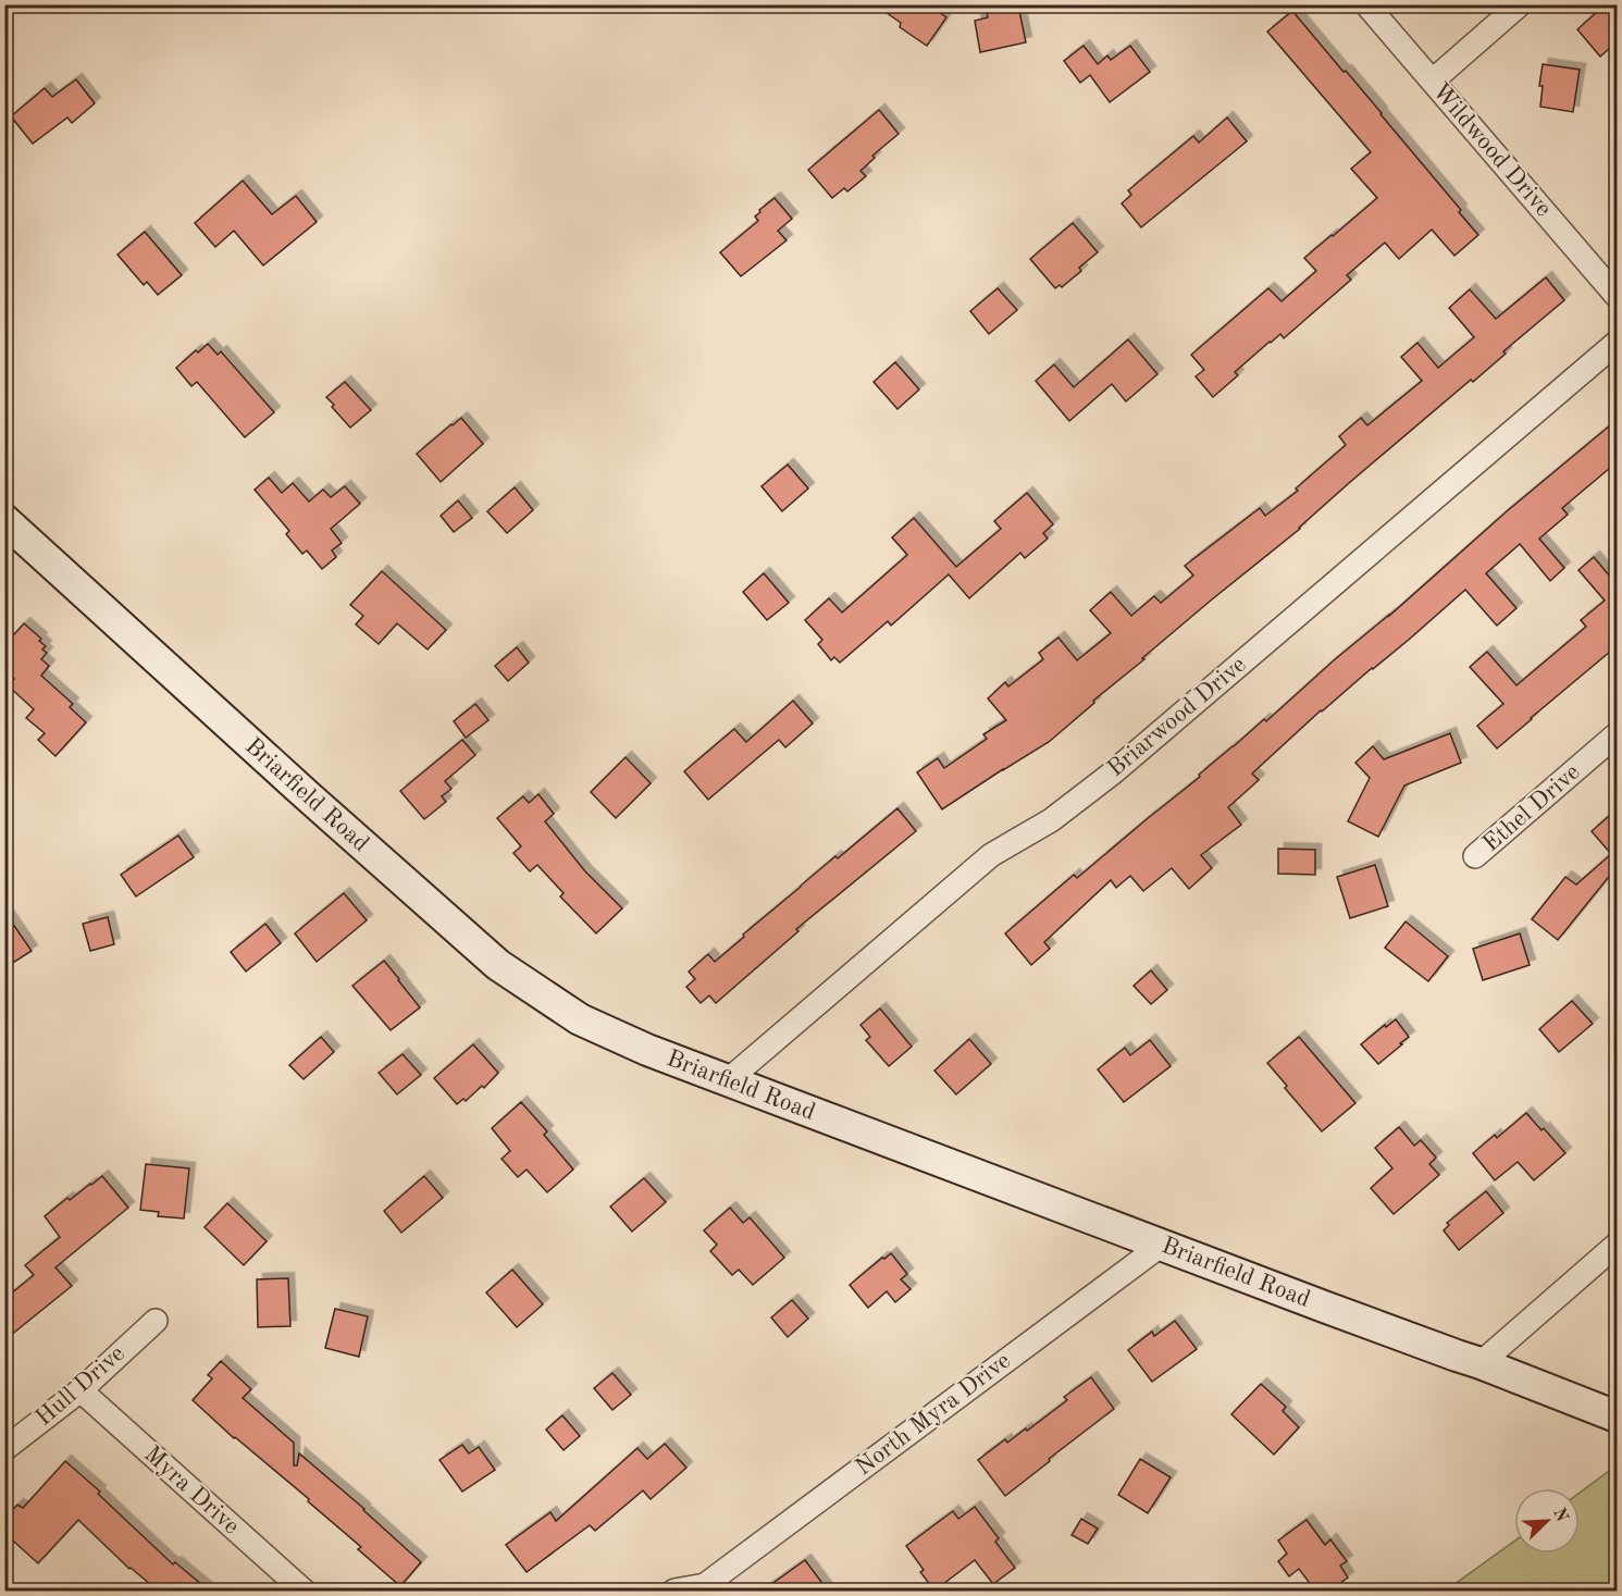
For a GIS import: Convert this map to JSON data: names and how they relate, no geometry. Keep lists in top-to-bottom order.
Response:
{
  "streets": {
    "main road": ["Briarfield Road"],
    "street": [
      "Wildwood Drive",
      "Briarwood Drive",
      "Ethel Drive",
      "Hull Drive",
      "North Myra Drive",
      "Myra Drive"
    ]
  },
  "crossings": [
    ["Briarwood Drive", "Briarfield Road"],
    ["Briarfield Road", "North Myra Drive"],
    ["Hull Drive", "Myra Drive"]
  ],
  "north": "top right"
}
